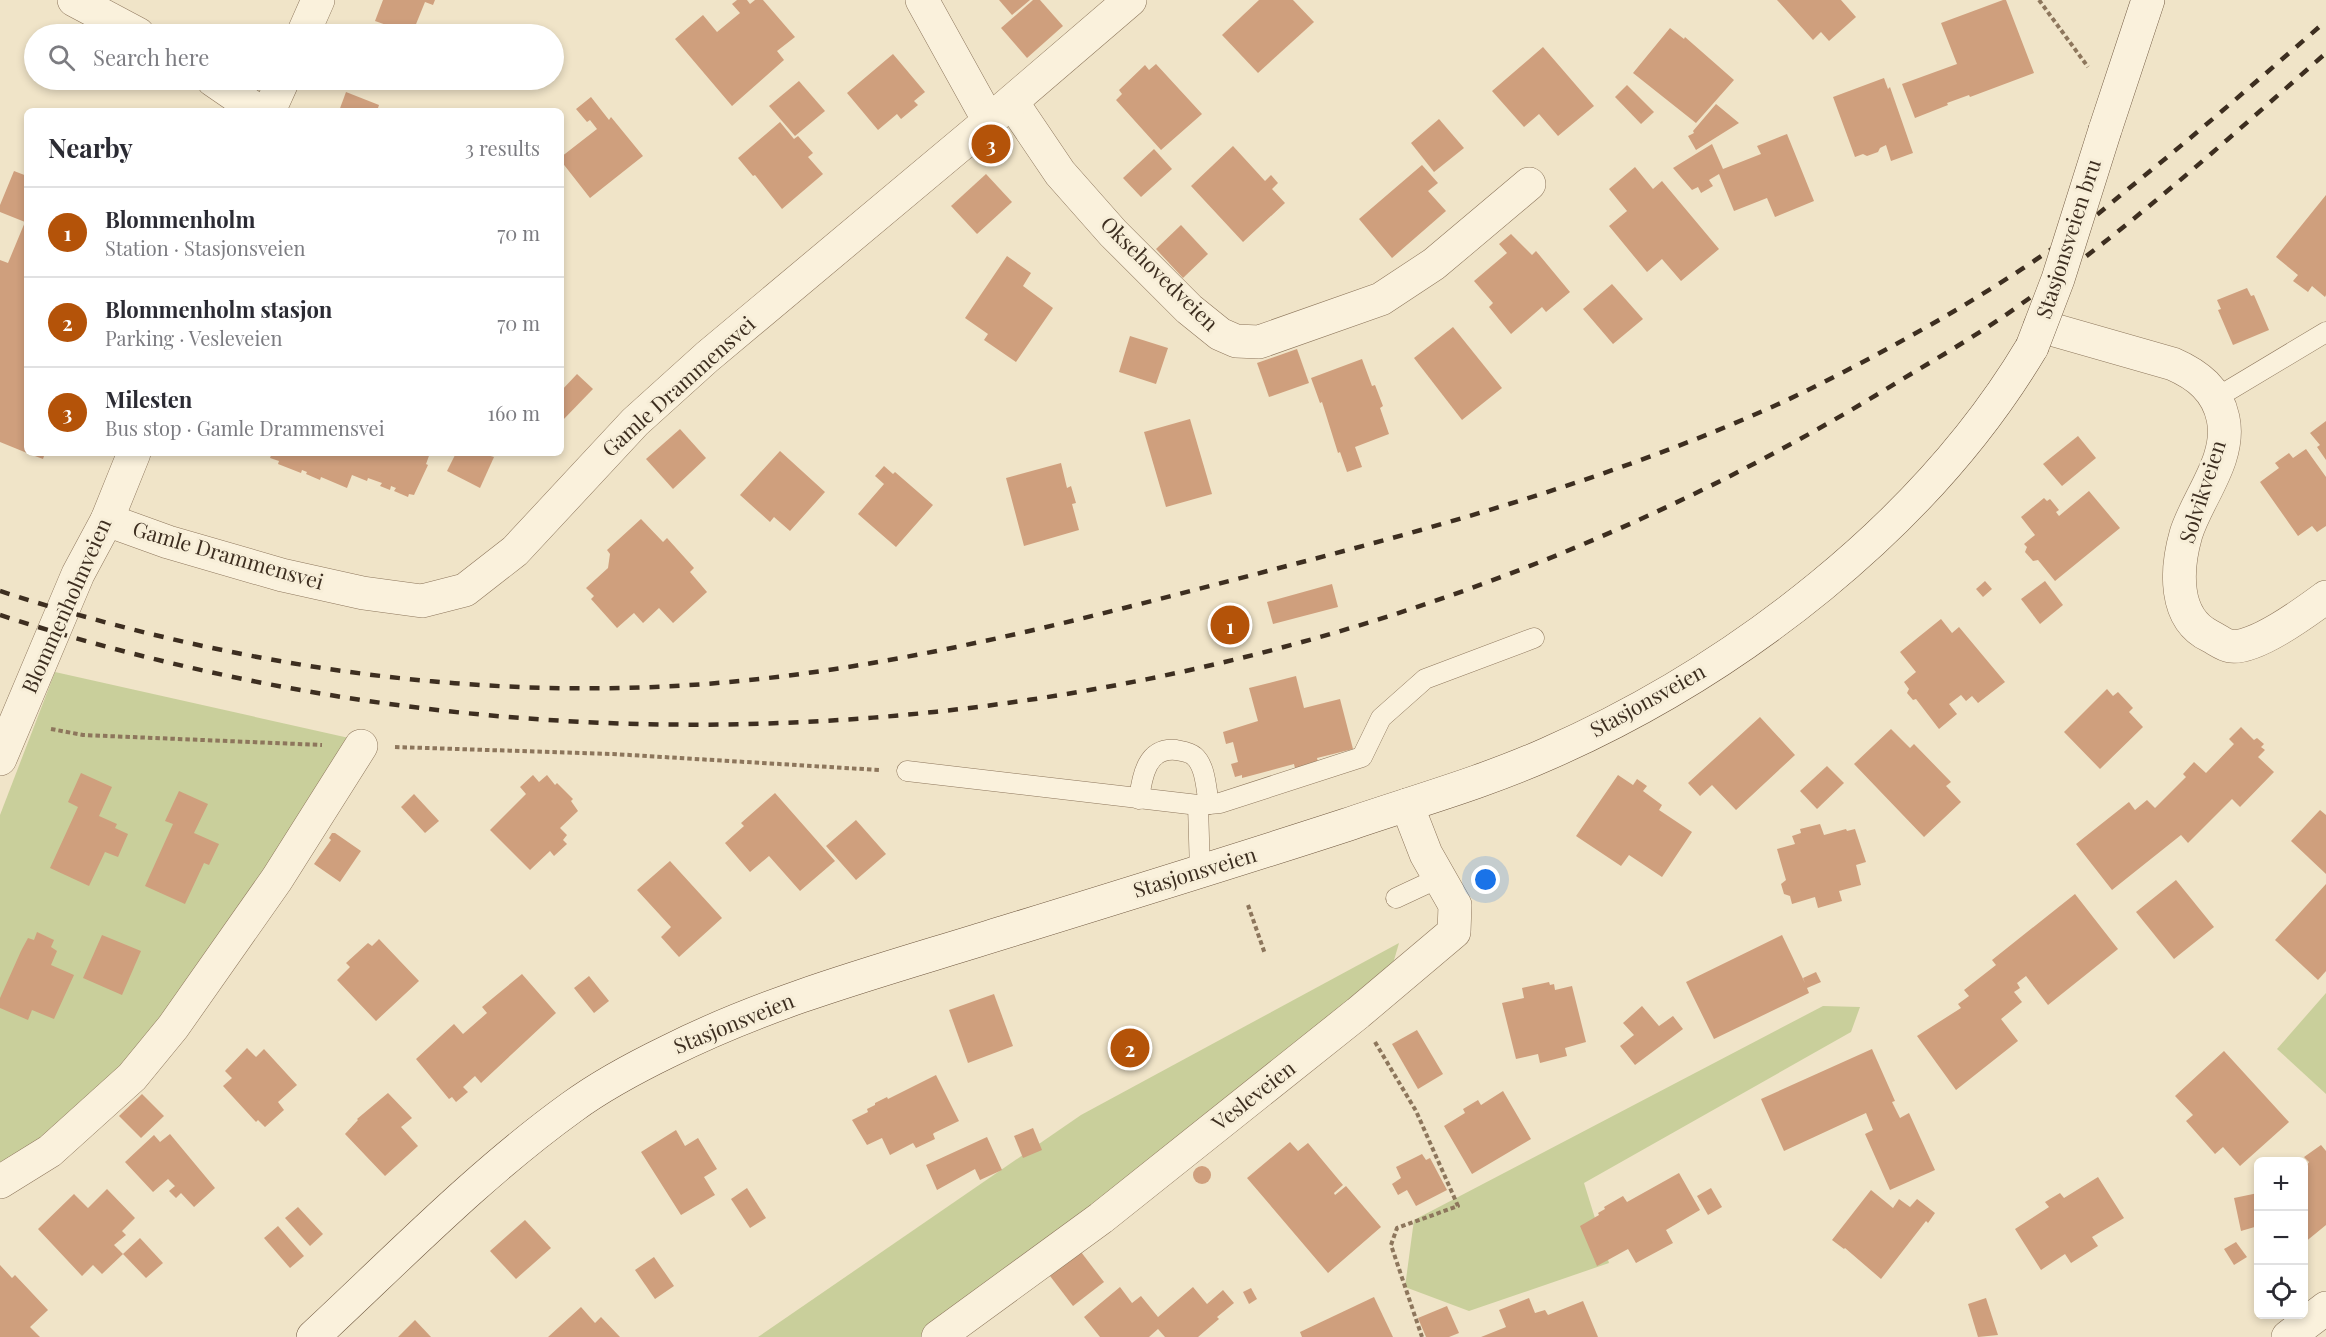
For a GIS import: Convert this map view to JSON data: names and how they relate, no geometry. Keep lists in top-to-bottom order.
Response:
{
  "streets": {
    "street": [
      "Stasjonsveien bru",
      "Oksehovedveien",
      "Gamle Drammensvei",
      "Solvikveien",
      "Blommenholmveien",
      "Stasjonsveien",
      "Vesleveien"
    ]
  },
  "crossings": [
    ["Stasjonsveien bru", "Solvikveien"],
    ["Stasjonsveien bru", "Stasjonsveien"],
    ["Oksehovedveien", "Gamle Drammensvei"],
    ["Gamle Drammensvei", "Blommenholmveien"],
    ["Solvikveien", "Stasjonsveien"],
    ["Stasjonsveien", "Vesleveien"]
  ],
  "page": {
    "search": "Search here",
    "heading": ["Nearby", "3 results"],
    "pins": ["3", "1", "2"],
    "list": [
      {
        "mark": "1",
        "name": "Blommenholm",
        "note": "Station · Stasjonsveien",
        "value": "70 m"
      },
      {
        "mark": "2",
        "name": "Blommenholm stasjon",
        "note": "Parking · Vesleveien",
        "value": "70 m"
      },
      {
        "mark": "3",
        "name": "Milesten",
        "note": "Bus stop · Gamle Drammensvei",
        "value": "160 m"
      }
    ],
    "map_buttons": ["+", "−"]
  }
}
